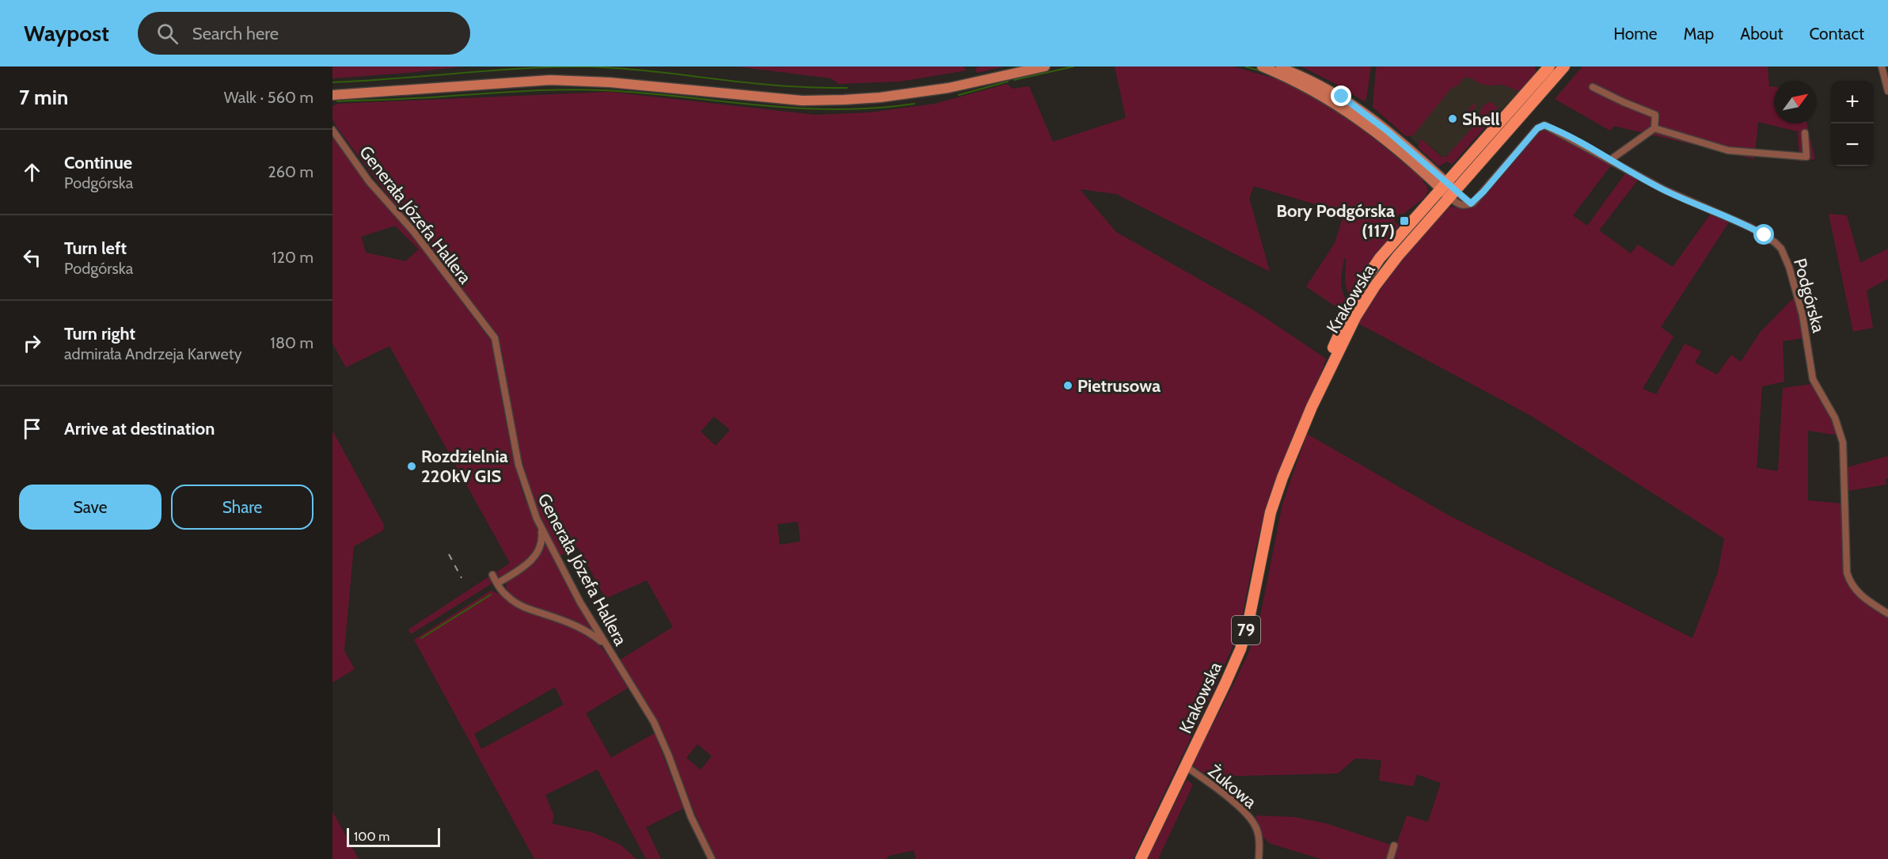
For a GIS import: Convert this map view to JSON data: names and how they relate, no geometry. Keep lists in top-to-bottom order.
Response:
{
  "streets": {
    "main road": ["Krakowska", "79"],
    "street": ["Generała Józefa Hallera", "Podgórska", "Żukowa"]
  },
  "crossings": [
    ["Podgórska", "Krakowska"],
    ["Krakowska", "Żukowa"]
  ],
  "places": {
    "other": ["Shell", "Pietrusowa", "Rozdzielnia 220kV GIS"],
    "transit": ["Bory Podgórska (117)"]
  },
  "scale_bar": "100 m",
  "north": "top right",
  "page": {
    "header": "Waypost",
    "search": "Search here",
    "nav": [
      "Home",
      "Map",
      "About",
      "Contact"
    ],
    "heading": ["7 min", "Walk · 560 m"],
    "map_buttons": ["+", "−"],
    "list": [
      ["Continue", "Podgórska", "260 m"],
      ["Turn left", "Podgórska", "120 m"],
      ["Turn right", "admirała Andrzeja Karwety", "180 m"],
      "Arrive at destination"
    ],
    "buttons": ["Save", "Share"],
    "scale": "100 m"
  }
}
